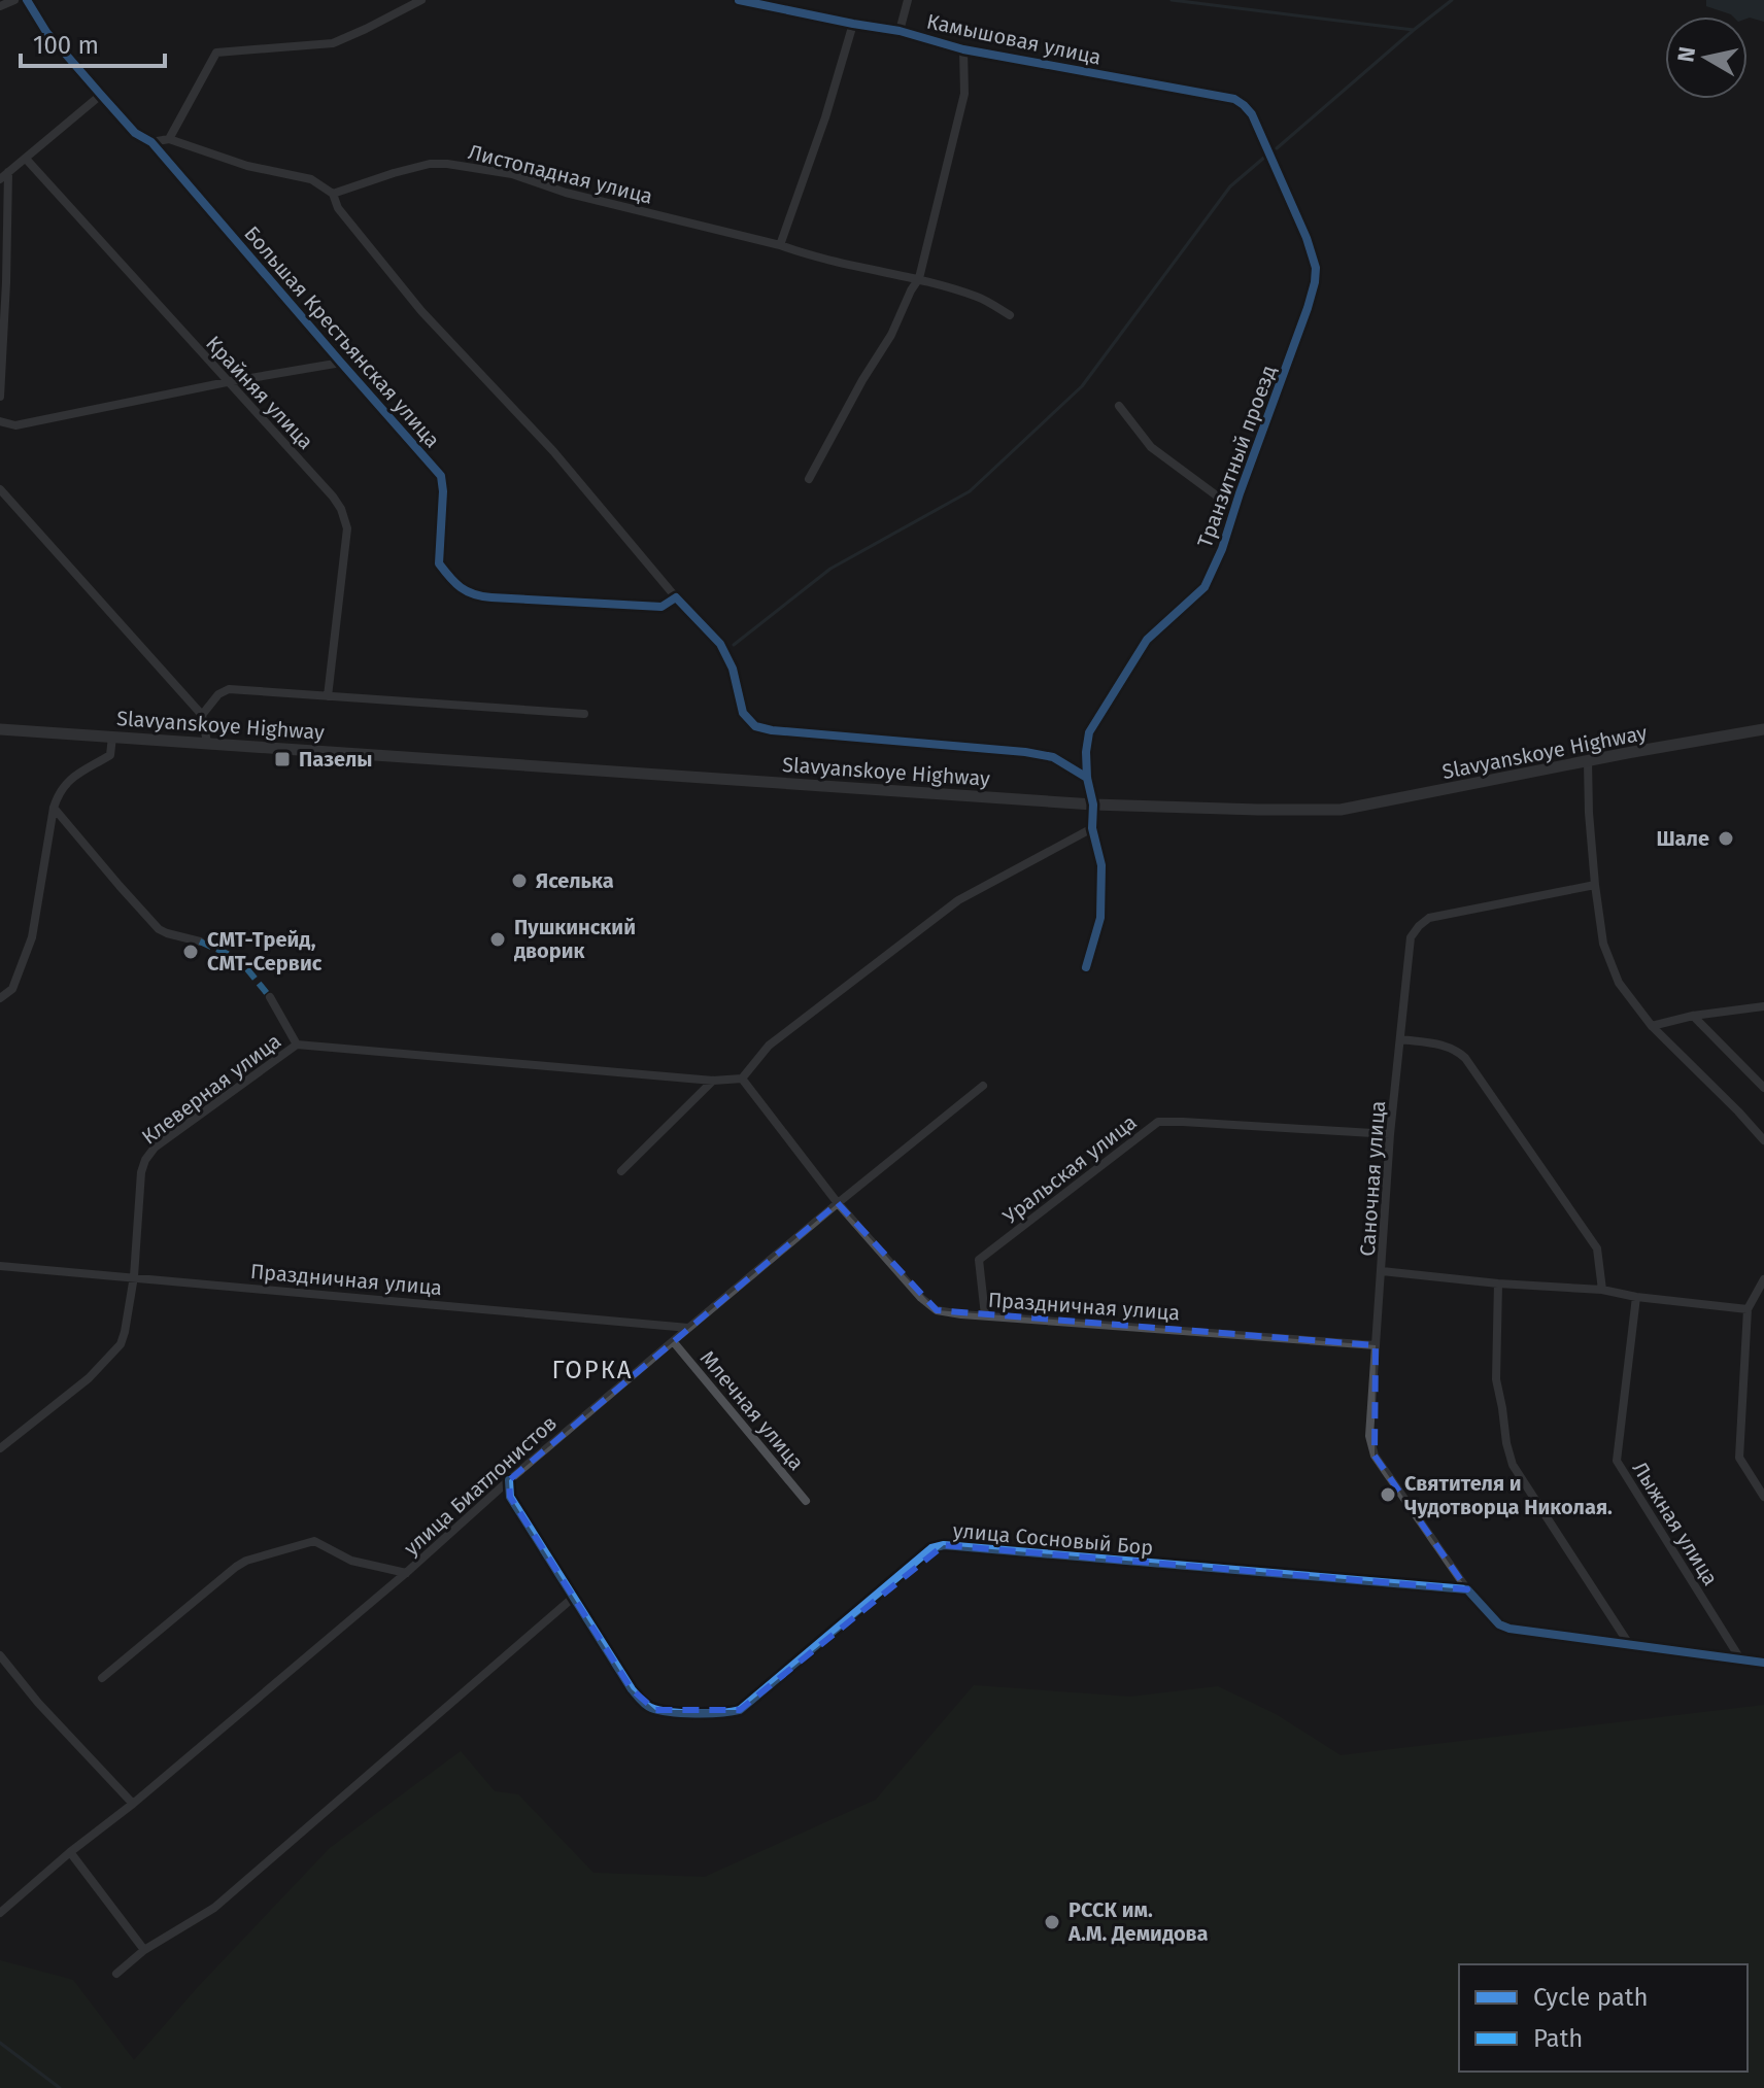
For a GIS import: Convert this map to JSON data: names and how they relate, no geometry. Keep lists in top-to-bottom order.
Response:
{
  "streets": {
    "main road": ["Slavyanskoye Highway"],
    "street": [
      "Камышовая улица",
      "Листопадная улица",
      "Большая Крестьянская улица",
      "Крайняя улица",
      "Транзитный проезд",
      "Клеверная улица",
      "Уральская улица",
      "Саночная улица",
      "Праздничная улица",
      "Млечная улица",
      "улица Биатлонистов",
      "Лыжная улица",
      "улица Сосновый Бор"
    ]
  },
  "crossings": [
    ["Камышовая улица", "Транзитный проезд"],
    ["Транзитный проезд", "Slavyanskoye Highway"],
    ["Клеверная улица", "Праздничная улица"],
    ["Уральская улица", "Саночная улица"],
    ["Уральская улица", "Праздничная улица"],
    ["Саночная улица", "Праздничная улица"],
    ["Саночная улица", "улица Сосновый Бор"],
    ["Праздничная улица", "улица Биатлонистов"],
    ["Млечная улица", "улица Биатлонистов"],
    ["улица Биатлонистов", "улица Сосновый Бор"]
  ],
  "districts": ["ГОРКА"],
  "places": {
    "transit": ["Пазелы"],
    "other": [
      "Шале",
      "Яселька",
      "Пушкинский дворик",
      "СМТ-Трейд, СМТ-Сервис",
      "Святителя и Чудотворца Николая.",
      "РССК им. А.М. Демидова"
    ]
  },
  "legend": ["Cycle path", "Path"],
  "scale_bar": "100 m",
  "north": "left"
}
